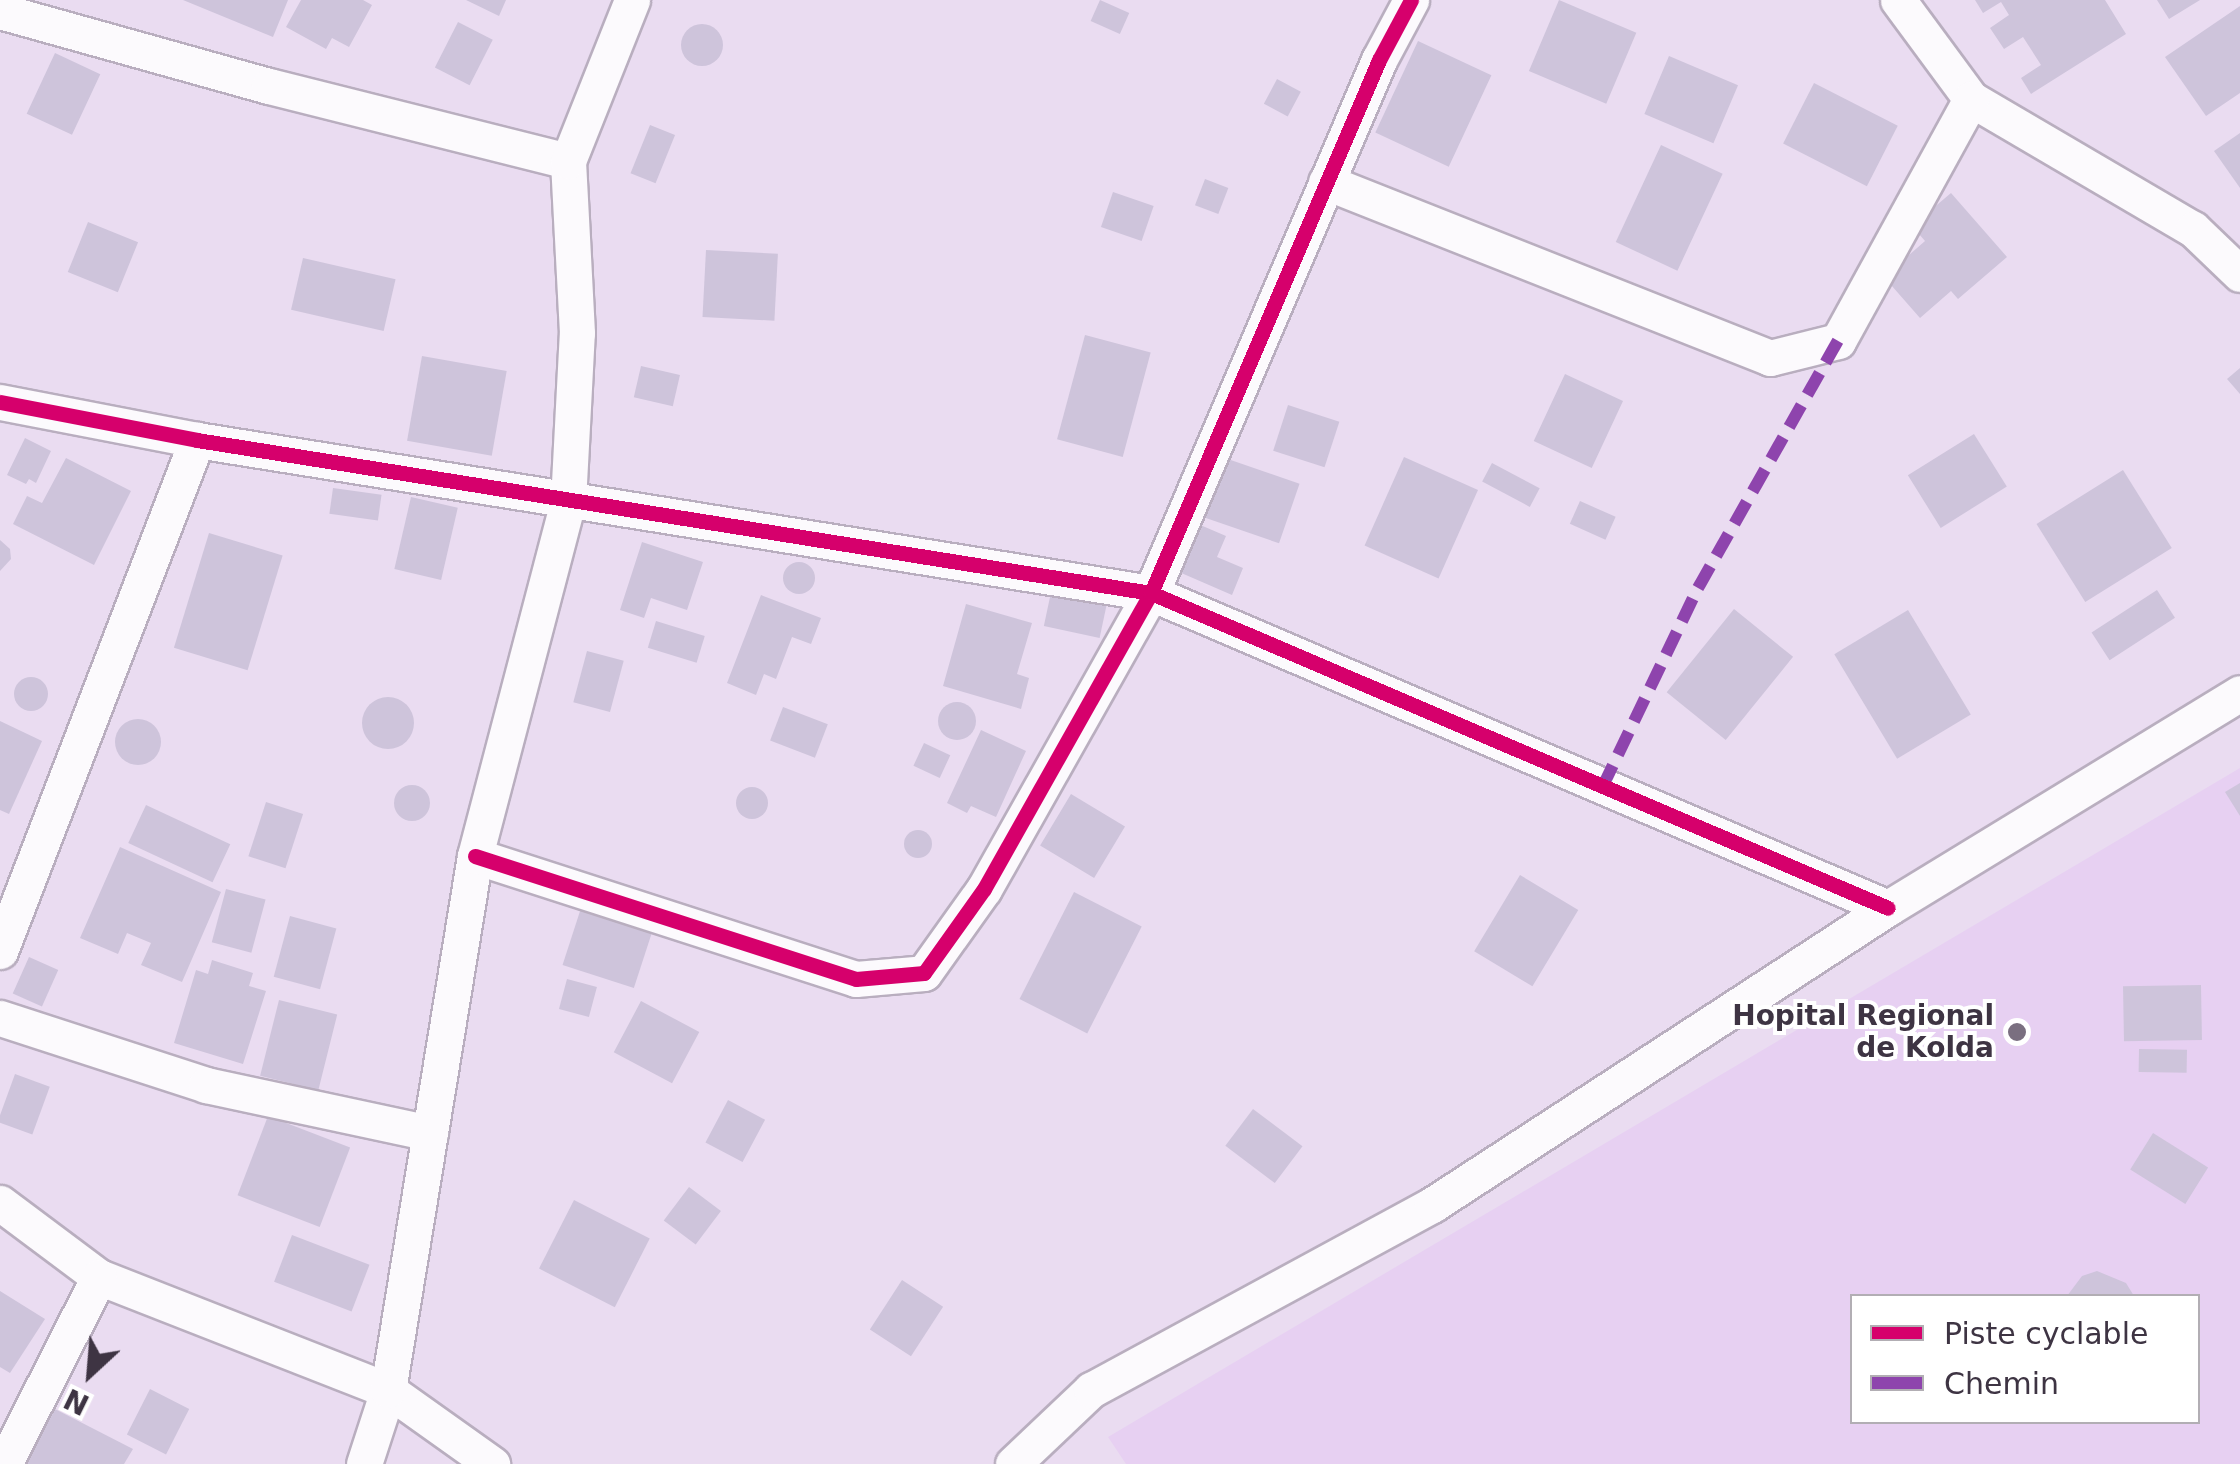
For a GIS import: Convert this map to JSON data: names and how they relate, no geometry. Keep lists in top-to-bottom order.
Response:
{
  "places": ["Hopital Regional de Kolda"],
  "legend": ["Piste cyclable", "Chemin"],
  "north": "bottom left"
}
